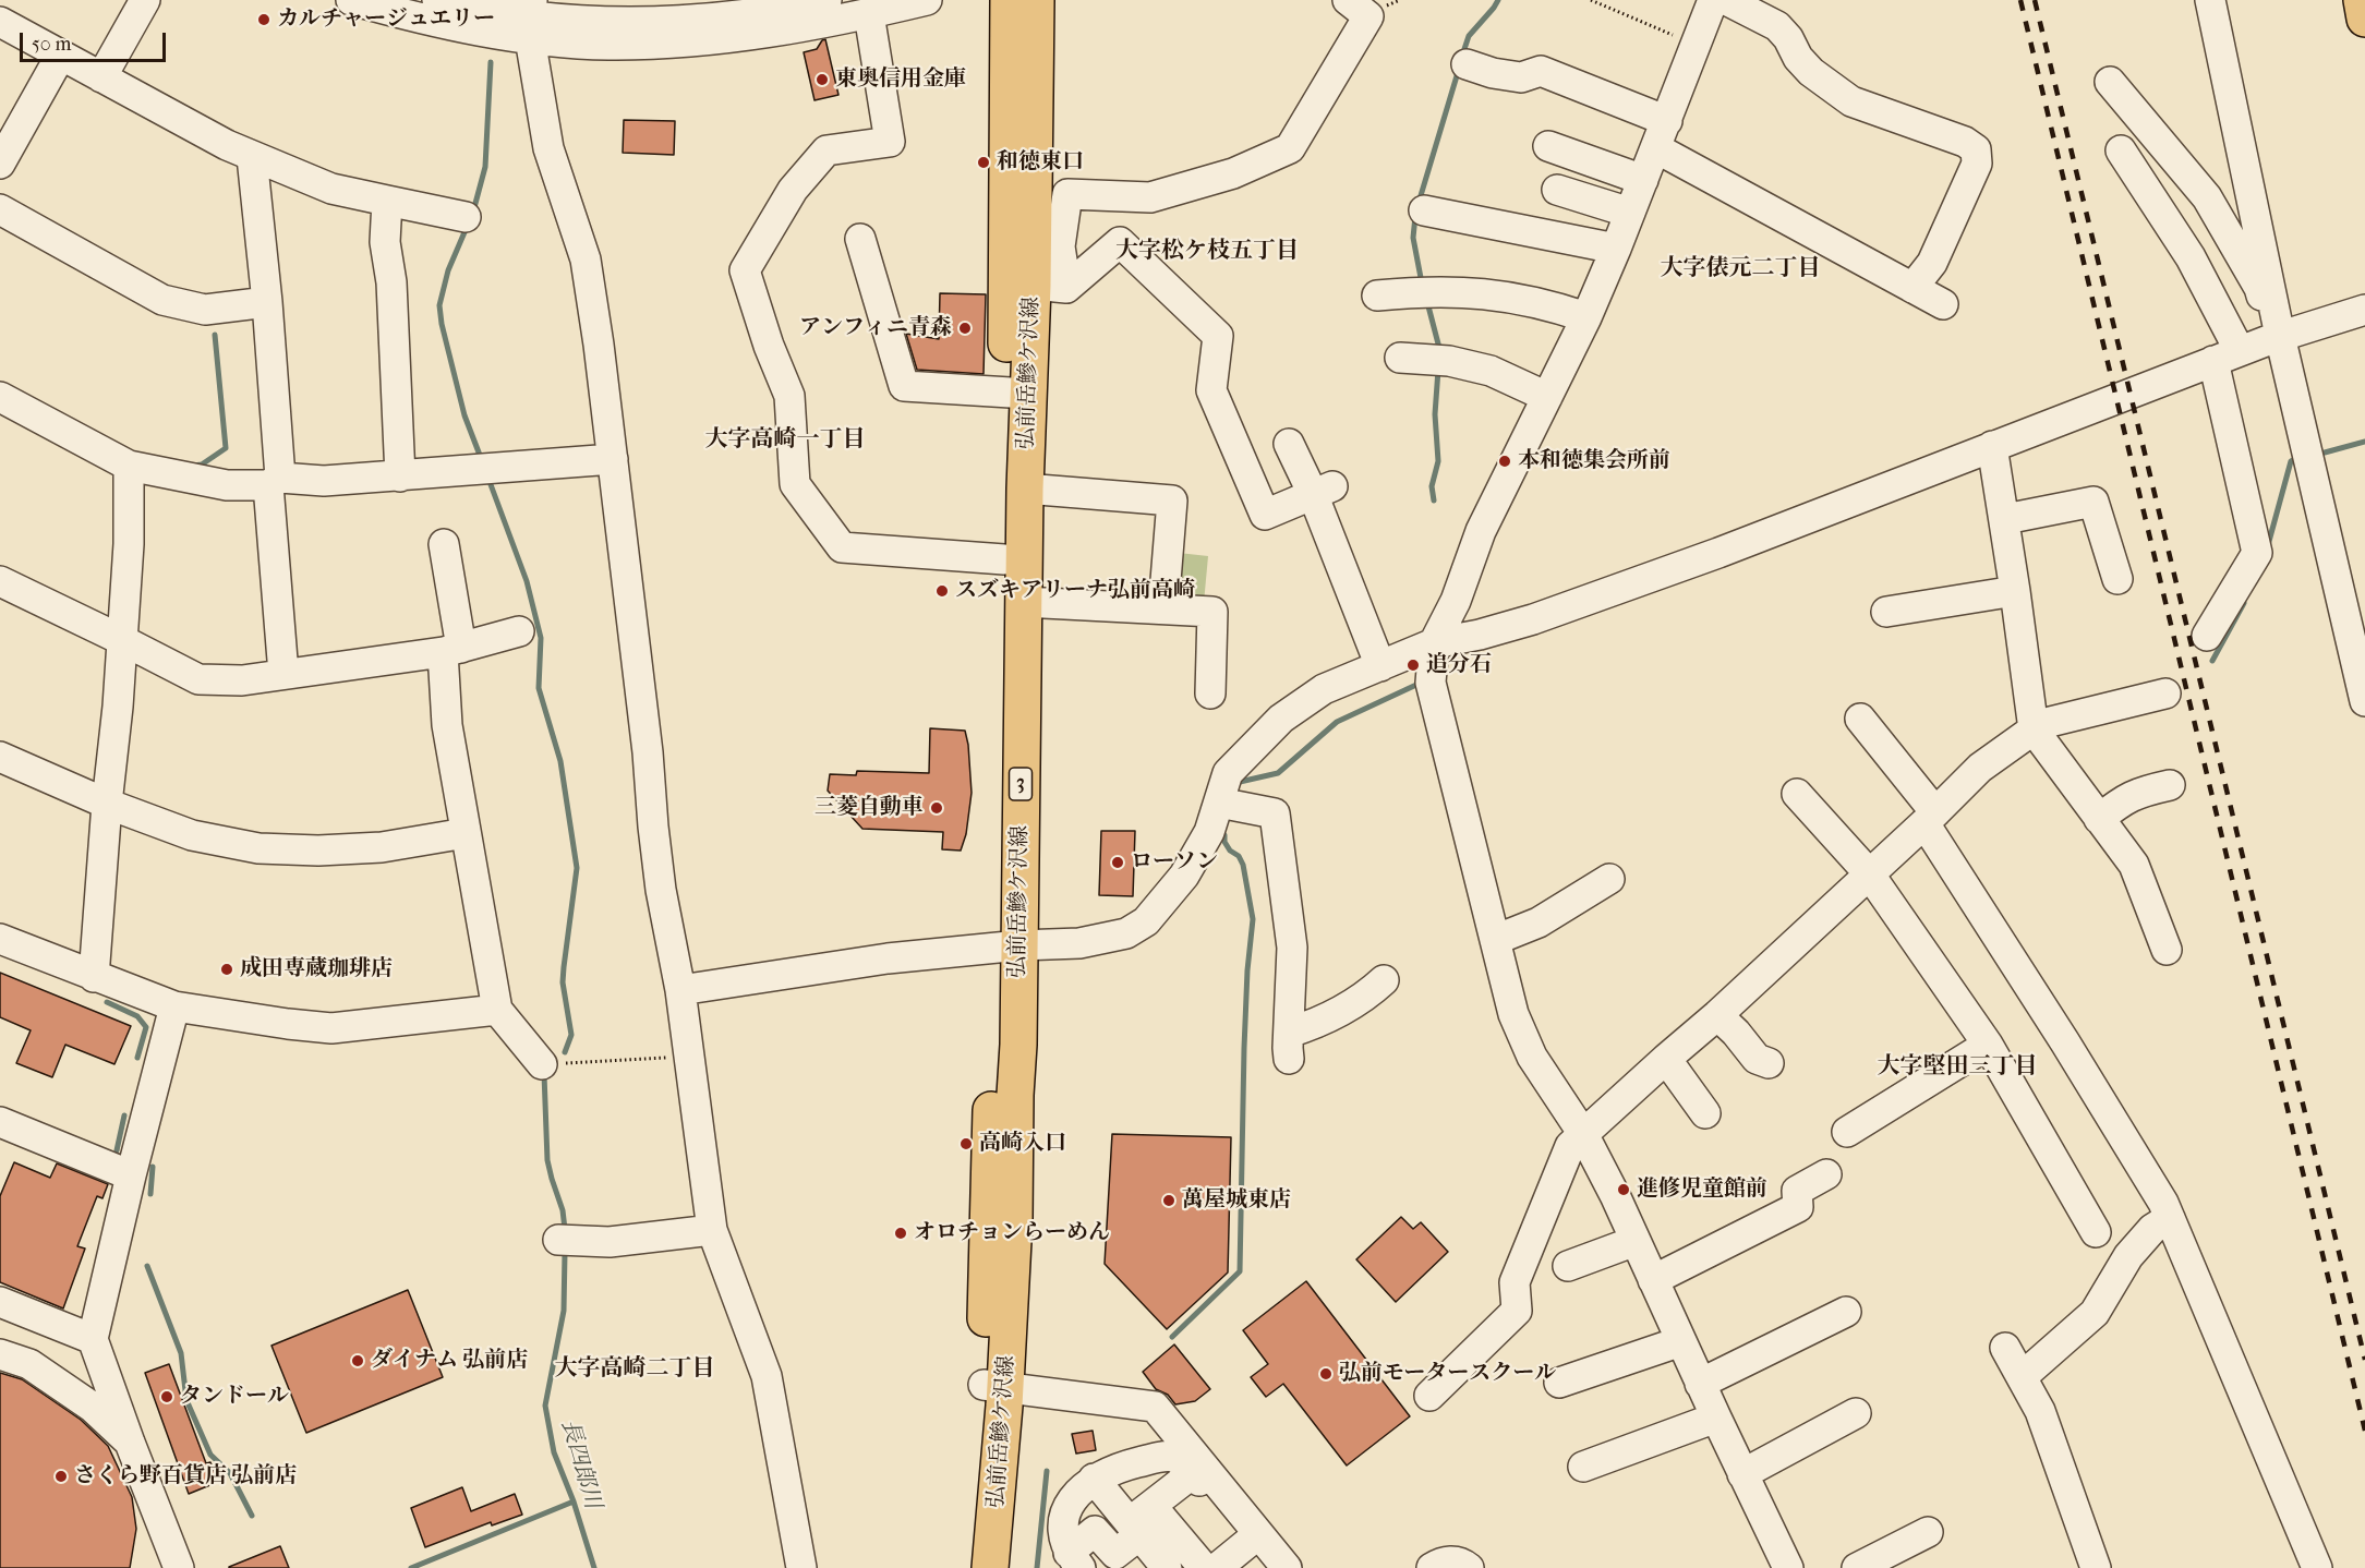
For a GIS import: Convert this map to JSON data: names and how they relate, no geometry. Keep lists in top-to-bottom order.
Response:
{
  "streets": {
    "main road": ["弘前岳鰺ケ沢線", "3"]
  },
  "crossings": [
    ["弘前岳鰺ケ沢線", "3"]
  ],
  "districts": [
    "大字松ケ枝五丁目",
    "大字俵元二丁目",
    "大字高崎一丁目",
    "大字堅田三丁目",
    "大字高崎二丁目"
  ],
  "water": ["長四郎川"],
  "places": [
    "カルチャージュエリー",
    "東奥信用金庫",
    "和徳東口",
    "アンフィニ青森",
    "本和徳集会所前",
    "スズキアリーナ弘前高崎",
    "追分石",
    "三菱自動車",
    "ローソン",
    "成田専蔵珈琲店",
    "高崎入口",
    "進修児童館前",
    "萬屋城東店",
    "オロチョンらーめん",
    "ダイナム 弘前店",
    "弘前モータースクール",
    "タンドール",
    "さくら野百貨店 弘前店"
  ],
  "scale_bar": "50 m"
}
